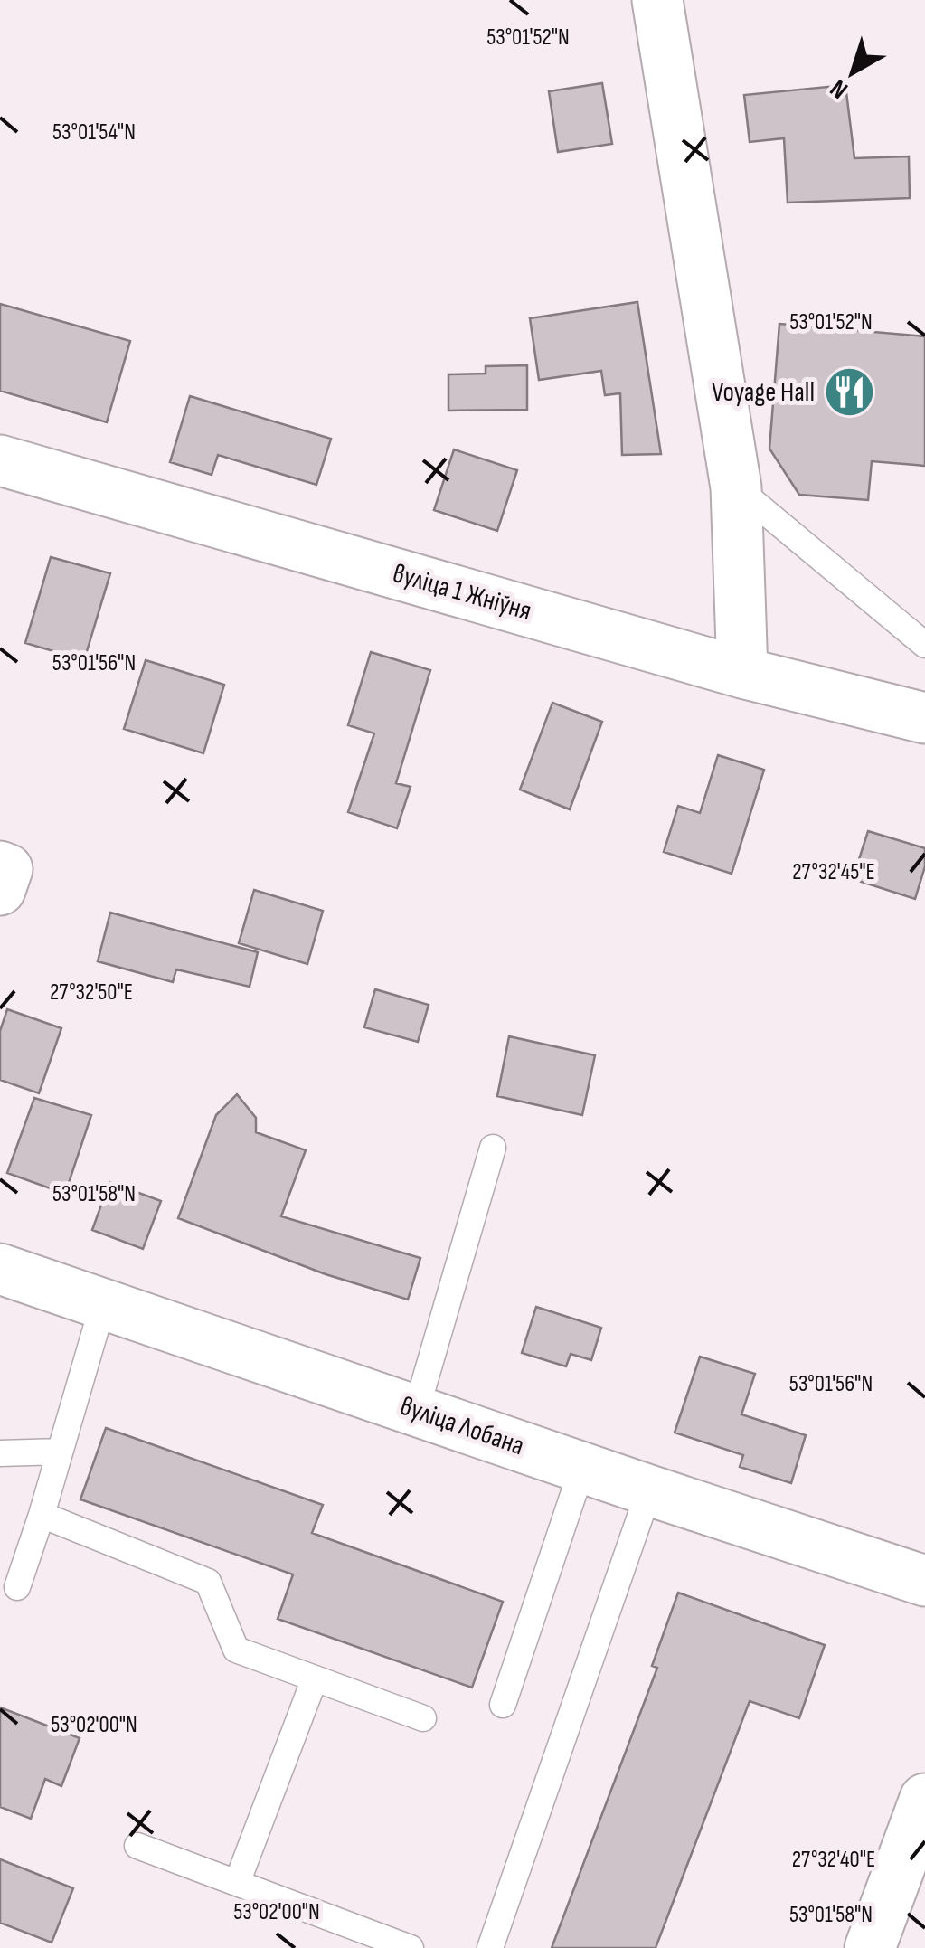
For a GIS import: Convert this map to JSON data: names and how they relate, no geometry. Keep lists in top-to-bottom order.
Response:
{
  "streets": {
    "street": ["вуліца 1 Жніўня", "вуліца Лобана"]
  },
  "places": {
    "restaurant": ["Voyage Hall"]
  },
  "north": "bottom left",
  "coordinates": [
    "53°01'52\"N",
    "53°01'54\"N",
    "53°01'56\"N",
    "27°32'45\"E",
    "27°32'50\"E",
    "53°01'58\"N",
    "53°02'00\"N",
    "27°32'40\"E"
  ]
}
